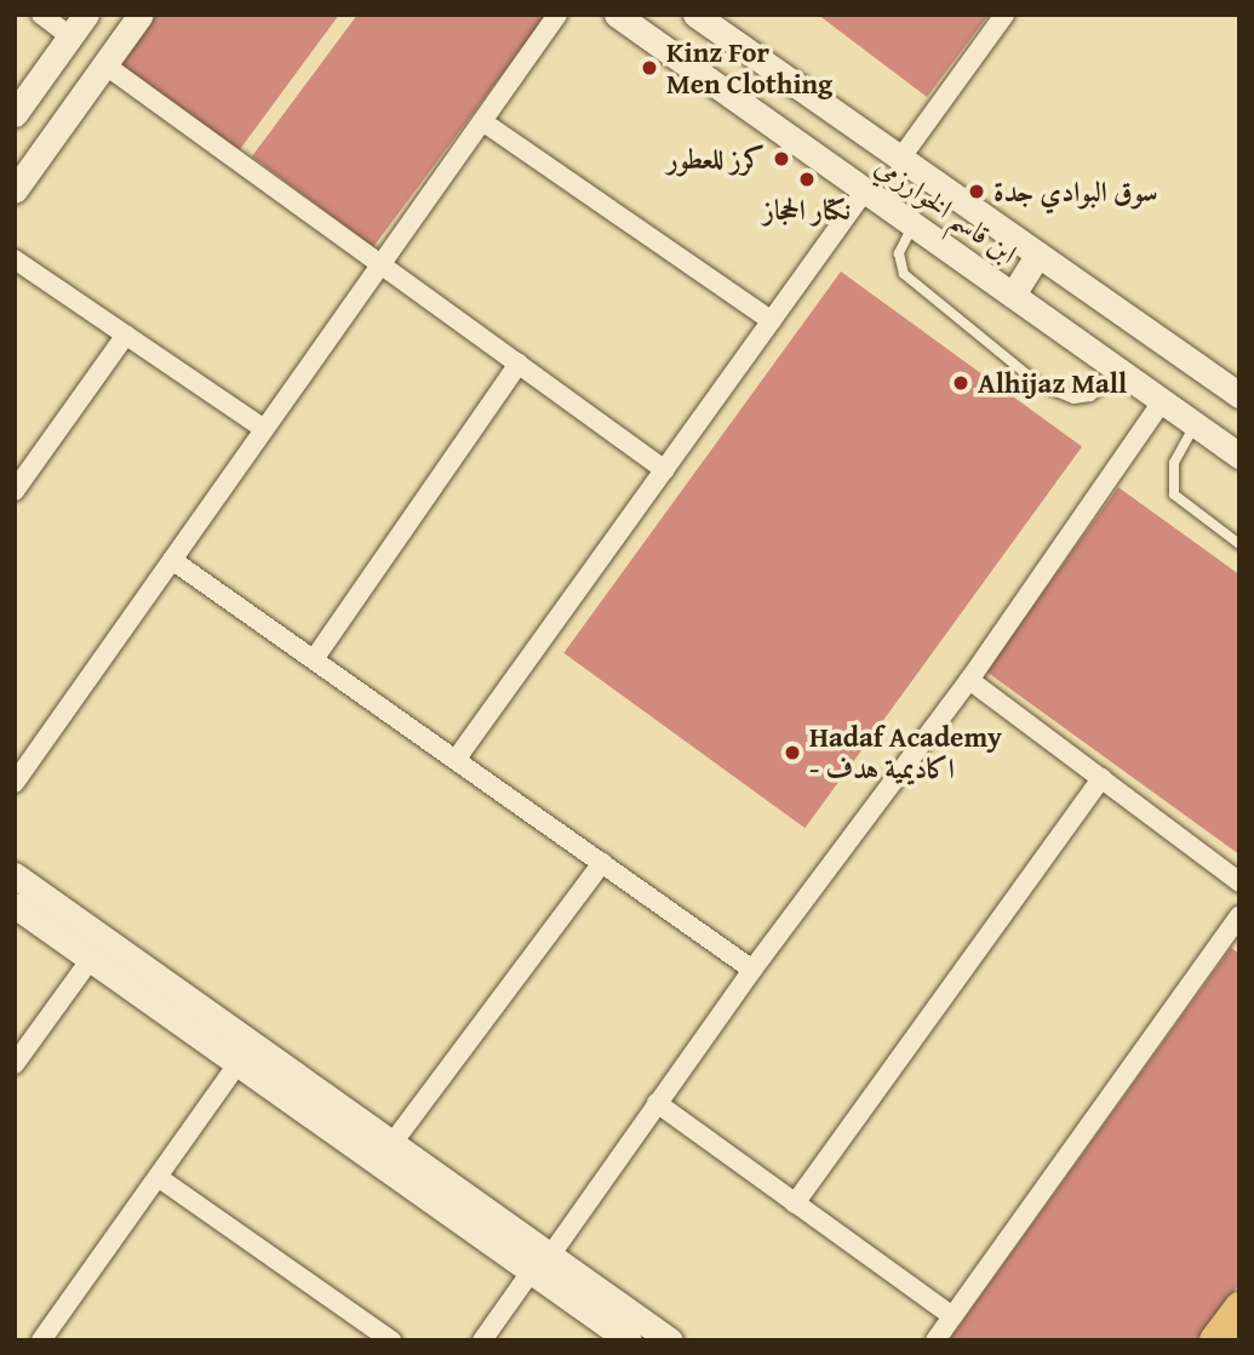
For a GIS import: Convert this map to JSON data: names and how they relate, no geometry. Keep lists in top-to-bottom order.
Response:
{
  "streets": {
    "street": ["ابن قاسم الخوارزمي"]
  },
  "places": [
    "Kinz For Men Clothing",
    "كرز للعطور",
    "نكتار الحجاز",
    "سوق البوادي جدة",
    "Alhijaz Mall",
    "Hadaf Academy - اكاديمية هدف"
  ]
}
